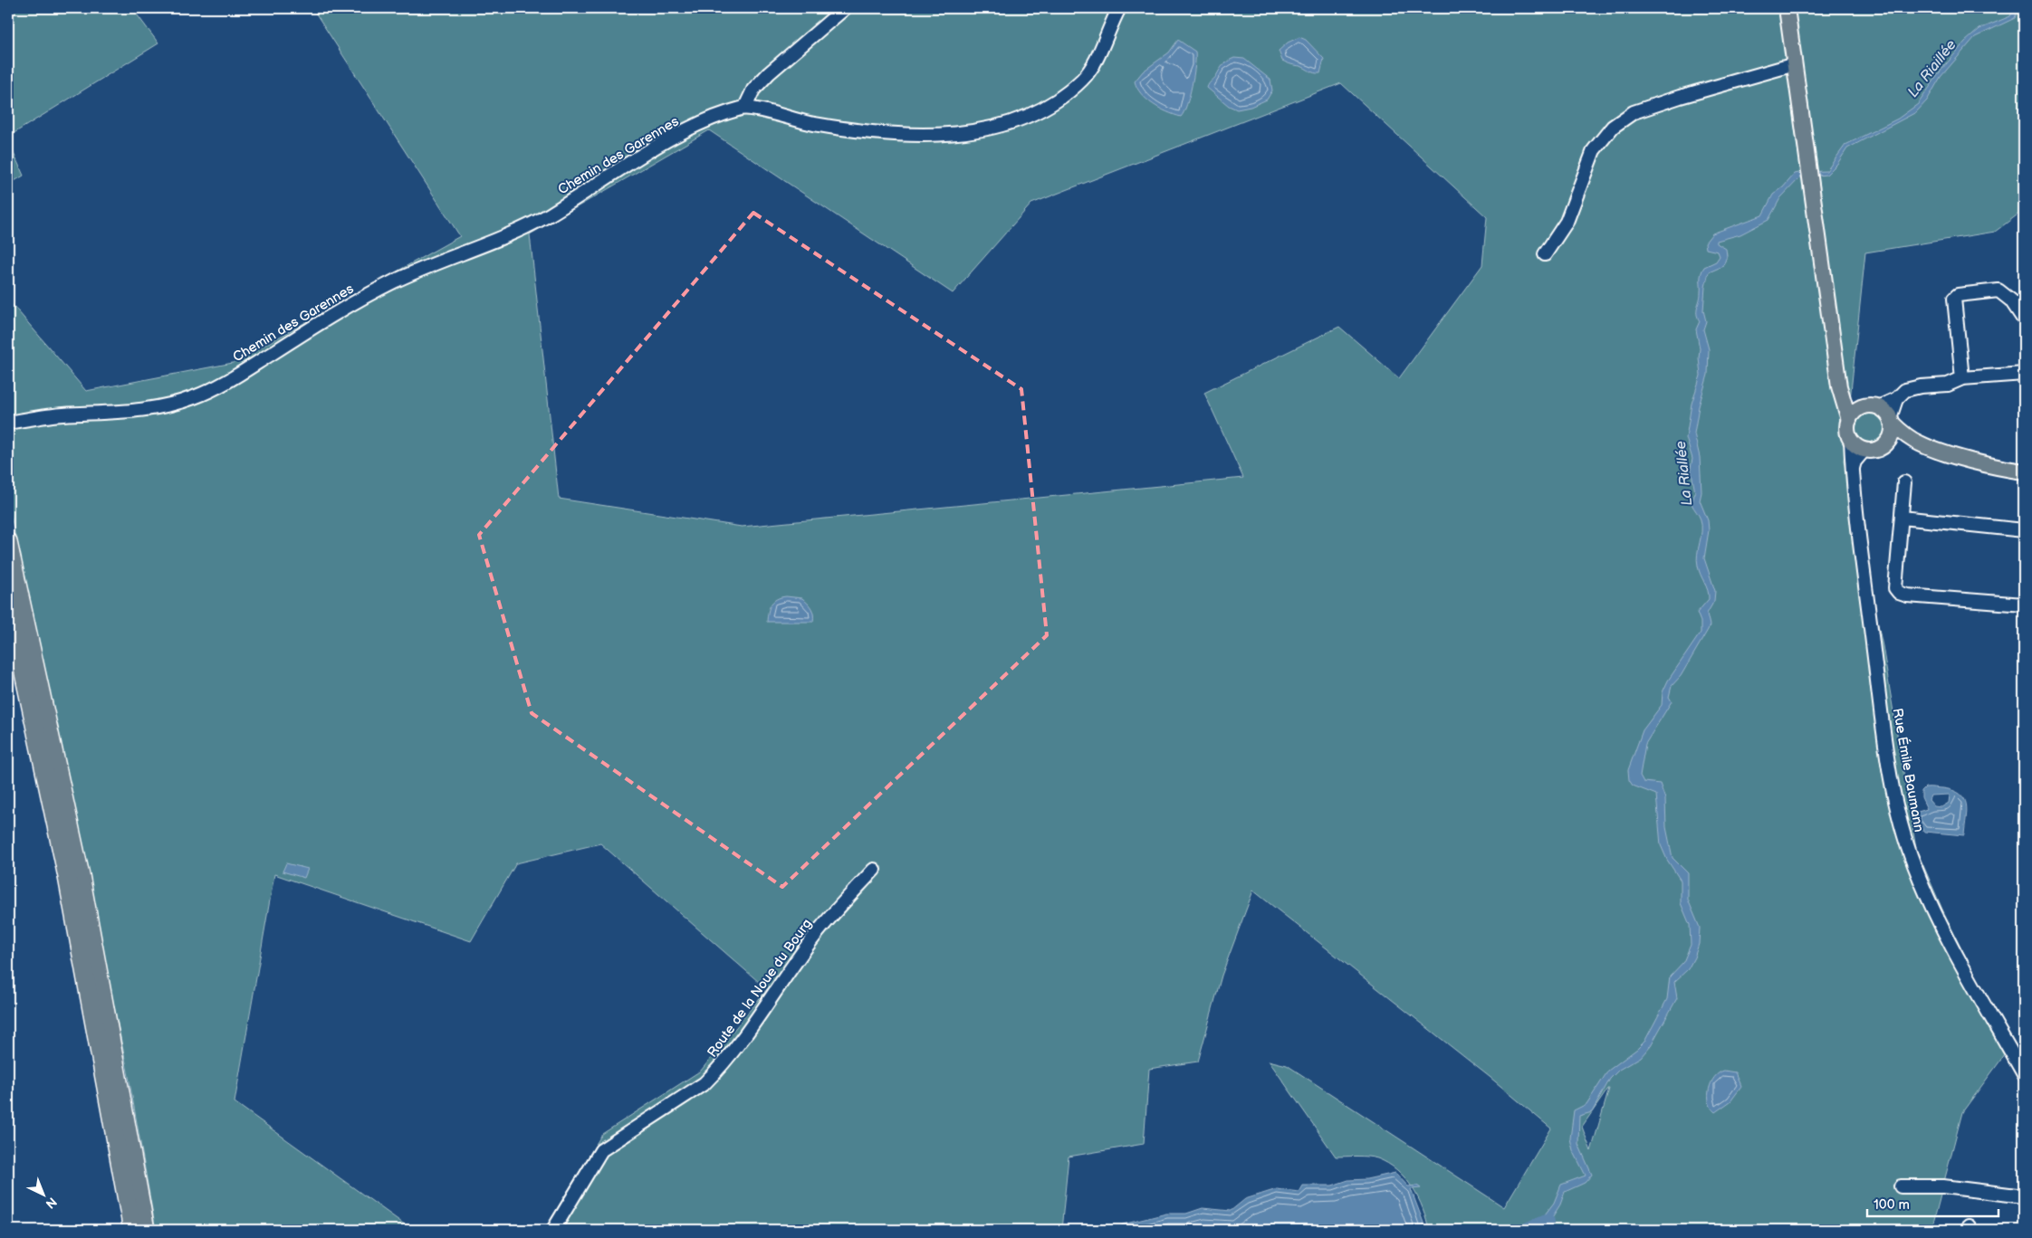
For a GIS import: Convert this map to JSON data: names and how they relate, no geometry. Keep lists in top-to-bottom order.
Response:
{
  "streets": {
    "street": ["Chemin des Garennes", "Rue Émile Baumann", "Route de la Noue du Bourg"]
  },
  "water": ["La Riaillée", "La Riallée"],
  "scale_bar": "100 m",
  "north": "bottom right"
}
